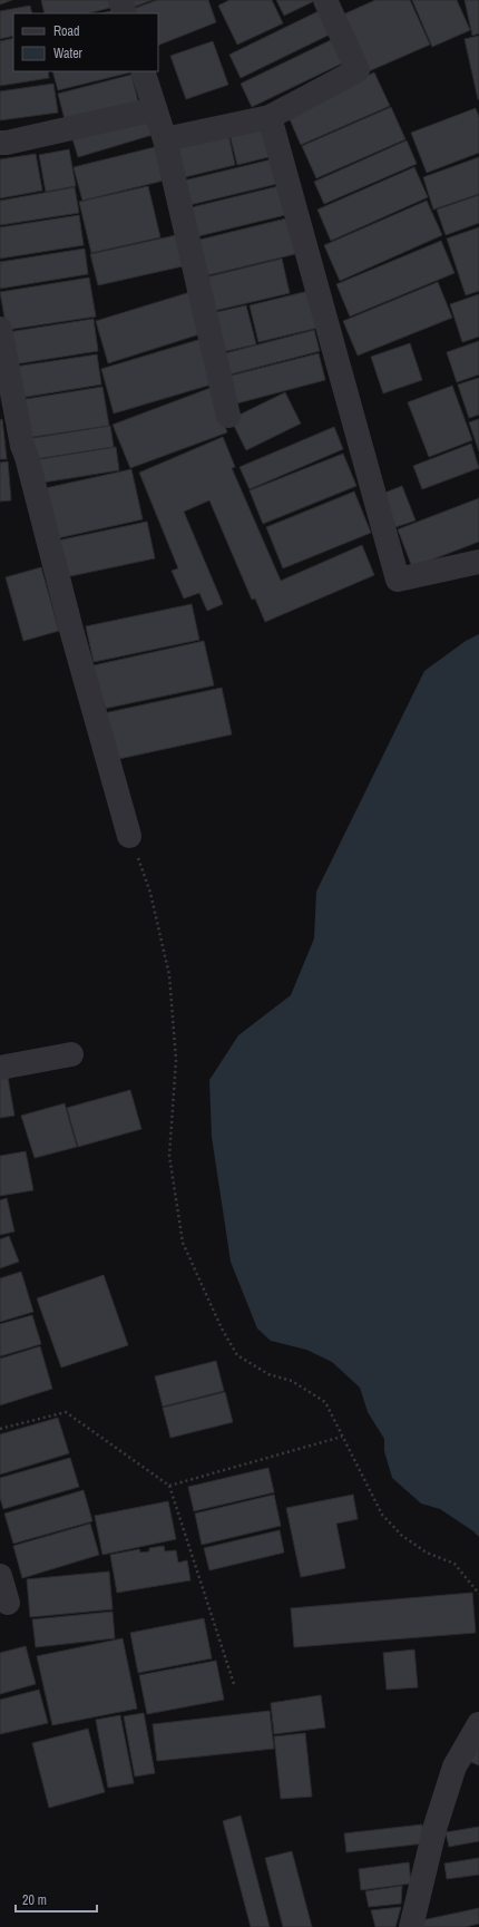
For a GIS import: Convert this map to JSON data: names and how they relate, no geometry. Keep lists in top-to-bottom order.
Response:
{
  "legend": ["Road", "Water"],
  "scale_bar": "20 m"
}
